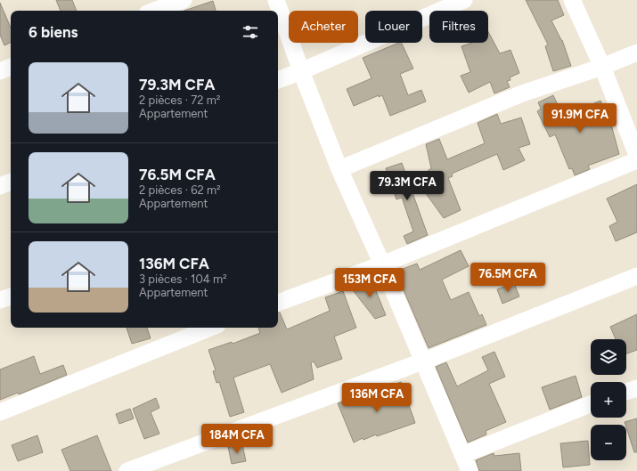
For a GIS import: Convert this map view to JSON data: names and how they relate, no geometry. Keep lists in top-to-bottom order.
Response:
{
  "page": {
    "chip": ["Acheter", "Louer", "Filtres"],
    "heading": "6 biens",
    "list": [
      {
        "name": "79.3M CFA",
        "note": "2 pièces · 72 m² · Appartement"
      },
      {
        "name": "76.5M CFA",
        "note": "2 pièces · 62 m² · Appartement"
      },
      {
        "name": "136M CFA",
        "note": "3 pièces · 104 m² · Appartement"
      }
    ],
    "price": [
      "91.9M CFA",
      "79.3M CFA",
      "76.5M CFA",
      "153M CFA",
      "136M CFA",
      "184M CFA"
    ],
    "map_buttons": ["+", "−"]
  }
}
